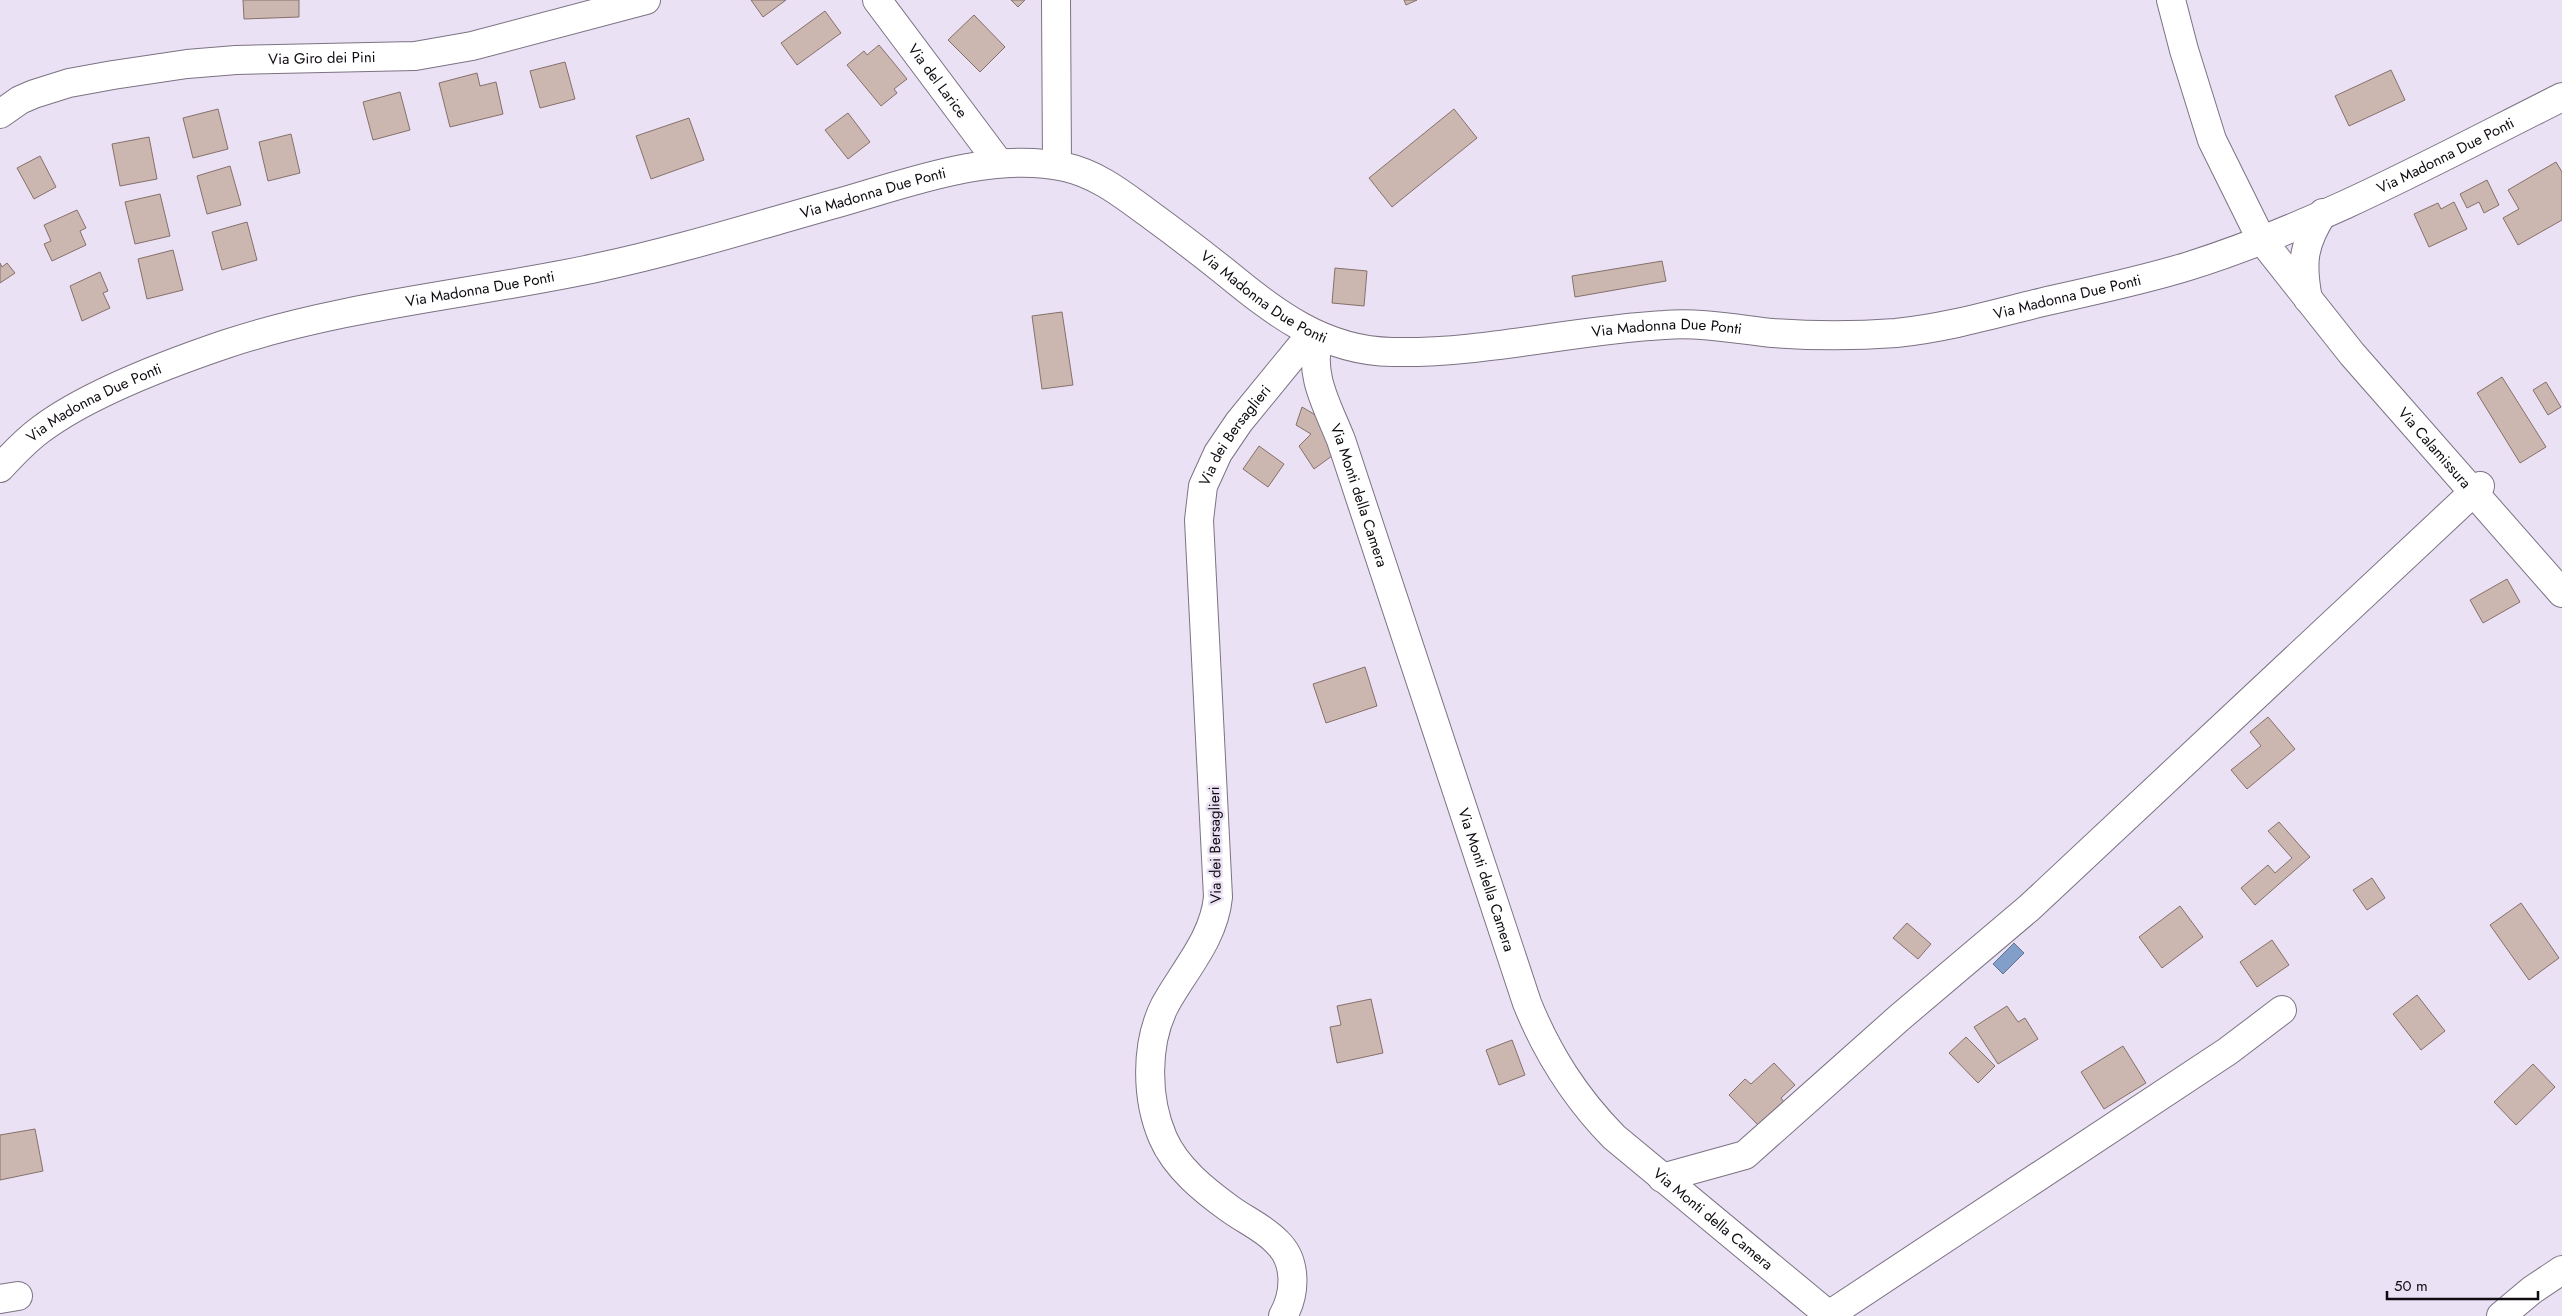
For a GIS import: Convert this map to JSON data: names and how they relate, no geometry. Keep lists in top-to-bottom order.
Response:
{
  "streets": {
    "street": [
      "Via Giro dei Pini",
      "Via del Larice",
      "Via Madonna Due Ponti",
      "Via dei Bersaglieri",
      "Via Calamissura",
      "Via Monti della Camera"
    ]
  },
  "crossings": [
    ["Via del Larice", "Via Madonna Due Ponti"],
    ["Via Madonna Due Ponti", "Via dei Bersaglieri"],
    ["Via Madonna Due Ponti", "Via Calamissura"],
    ["Via Madonna Due Ponti", "Via Monti della Camera"],
    ["Via dei Bersaglieri", "Via Monti della Camera"]
  ],
  "scale_bar": "50 m"
}
